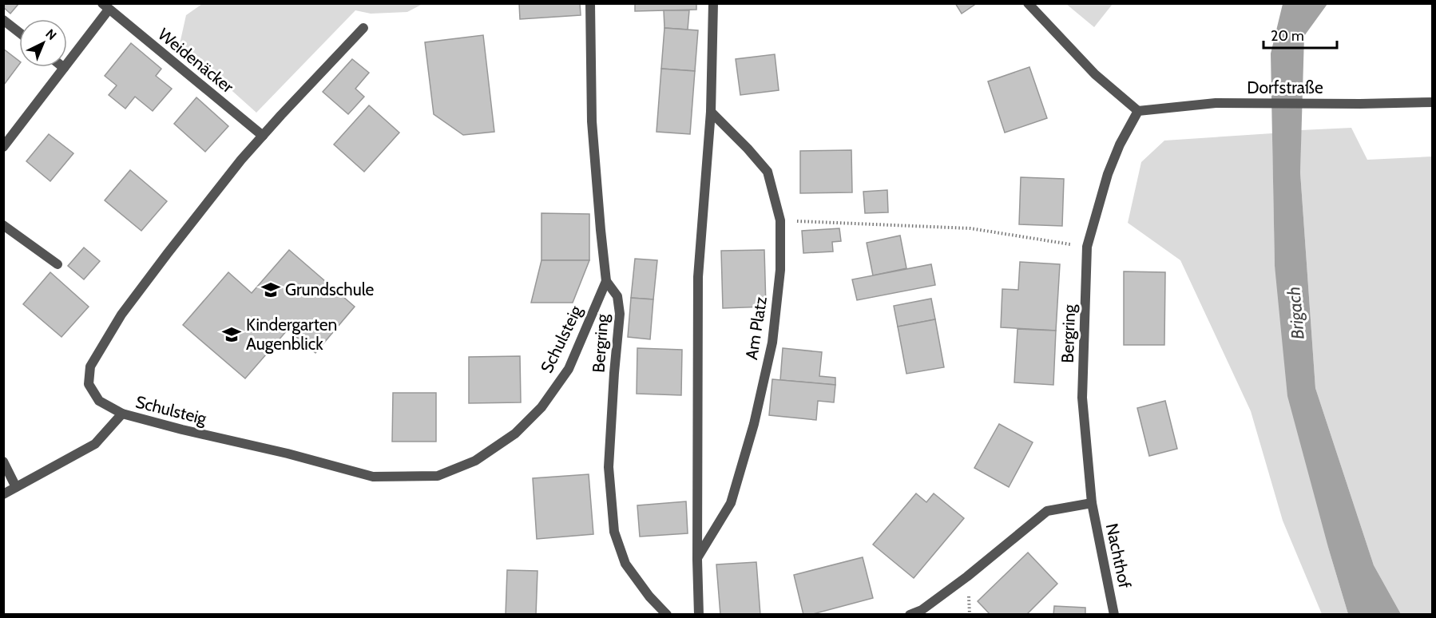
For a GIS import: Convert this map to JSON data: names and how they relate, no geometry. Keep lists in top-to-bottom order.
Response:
{
  "streets": {
    "street": [
      "Weidenäcker",
      "Dorfstraße",
      "Am Platz",
      "Bergring",
      "Schulsteig",
      "Nachthof"
    ]
  },
  "crossings": [
    ["Weidenäcker", "Schulsteig"],
    ["Dorfstraße", "Bergring"],
    ["Bergring", "Schulsteig"],
    ["Bergring", "Nachthof"]
  ],
  "water": ["Brigach"],
  "places": {
    "school or university": ["Grundschule", "Kindergarten Augenblick"]
  },
  "scale_bar": "20 m",
  "north": "top right"
}
